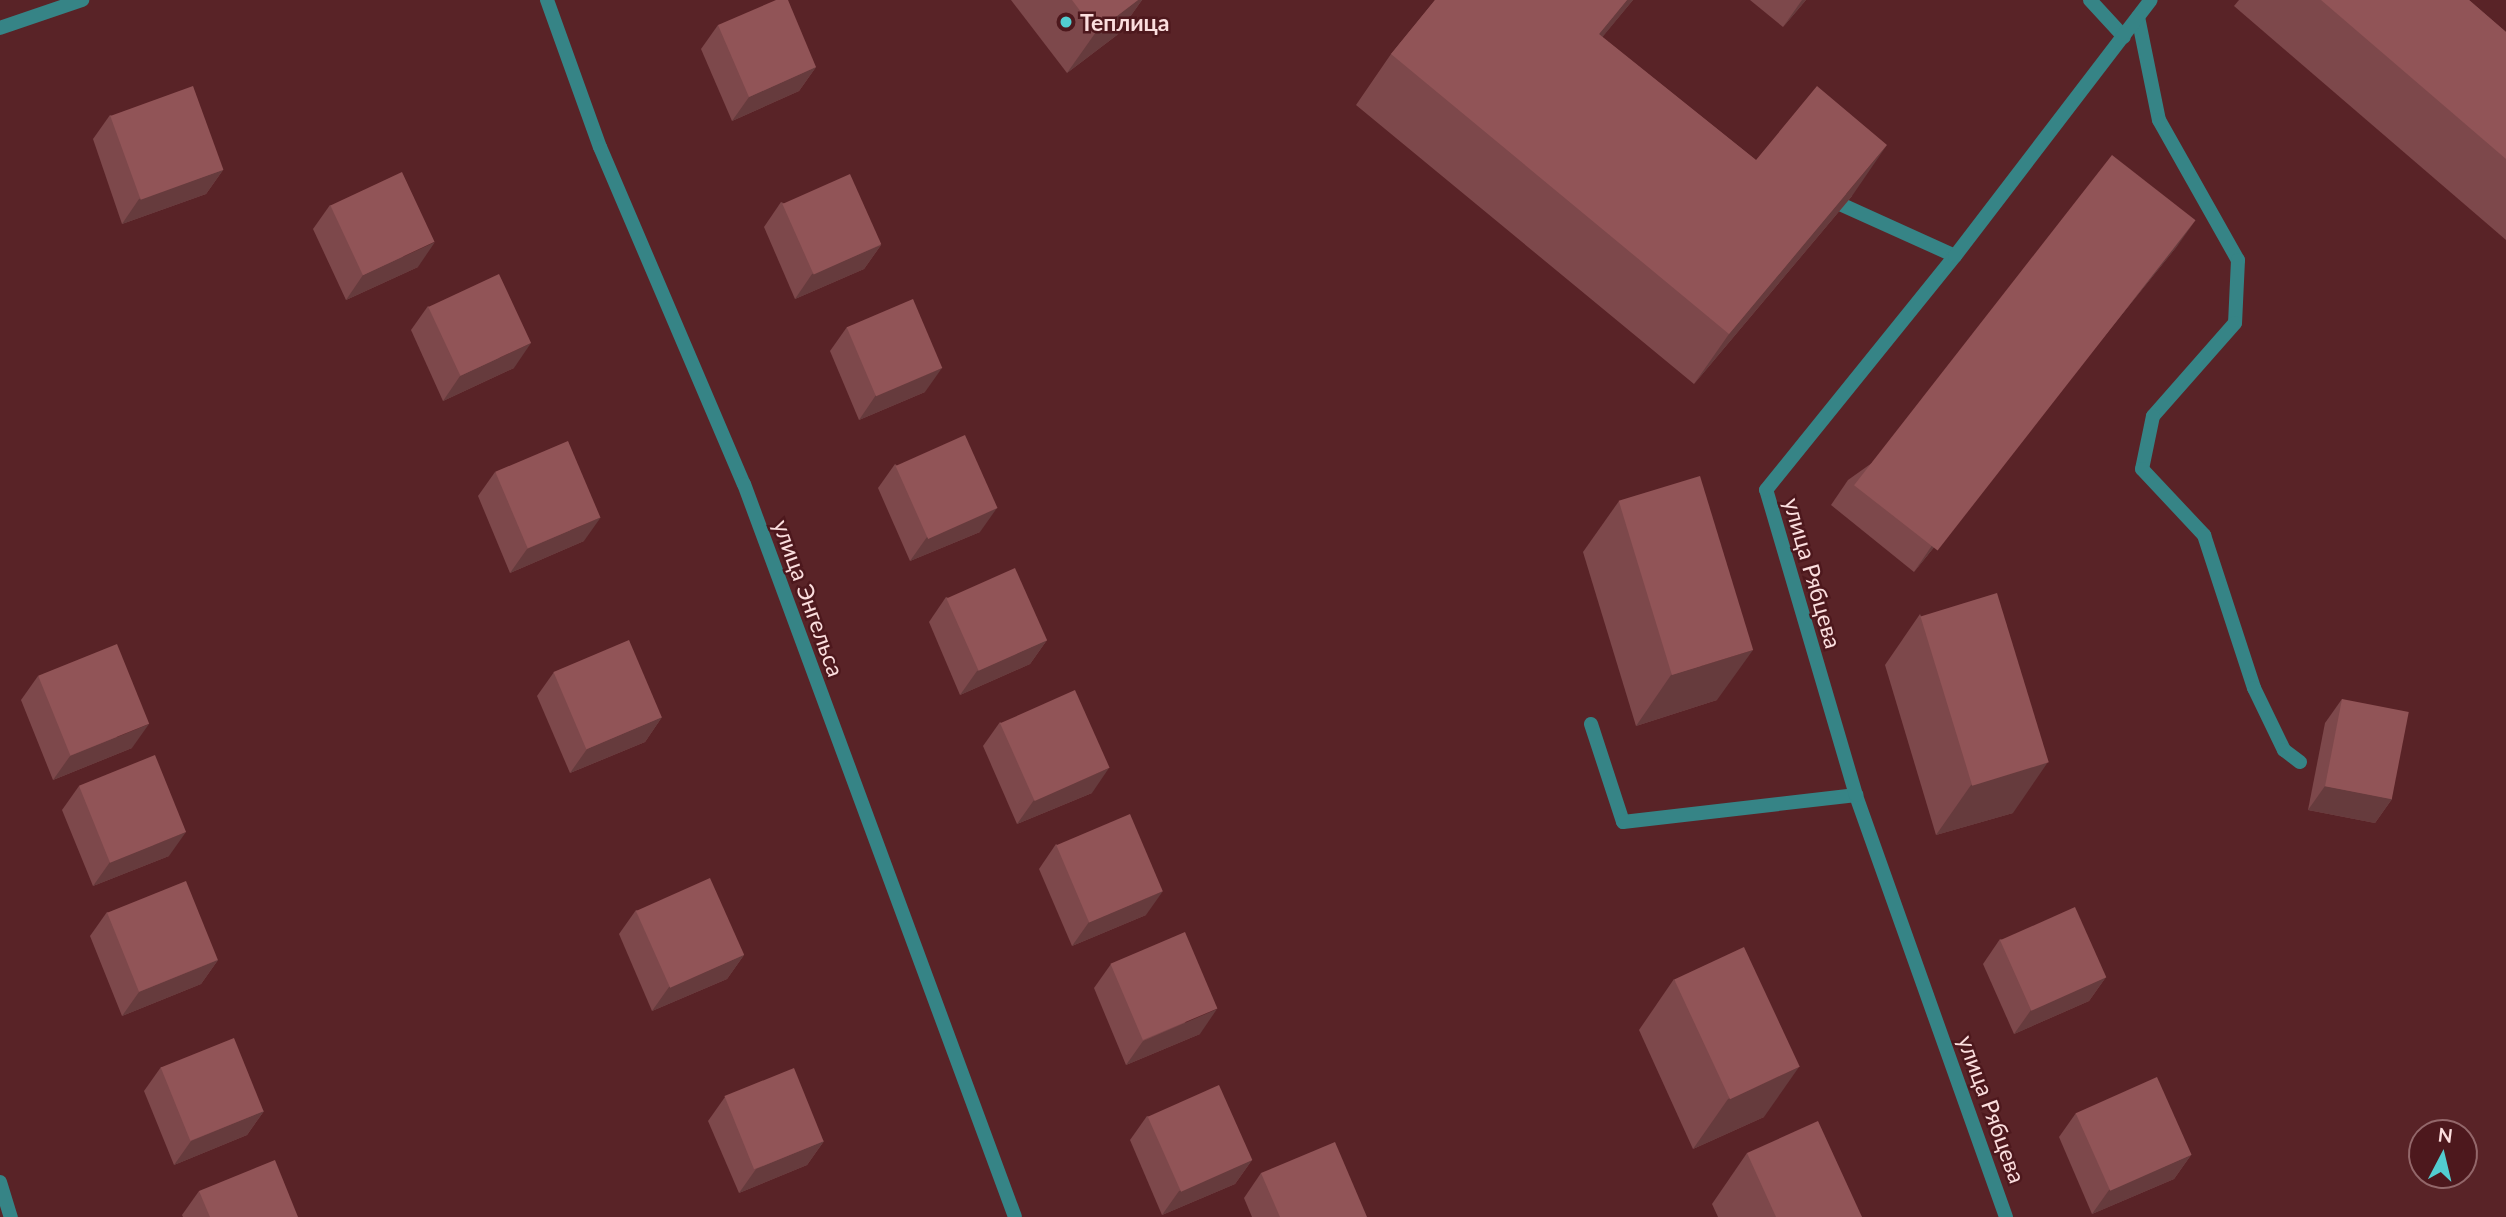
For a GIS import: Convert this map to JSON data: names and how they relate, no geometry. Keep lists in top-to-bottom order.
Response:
{
  "streets": {
    "street": ["улица Рябцева", "улица Энгельса"]
  },
  "places": ["Теплица"],
  "north": "top"
}
